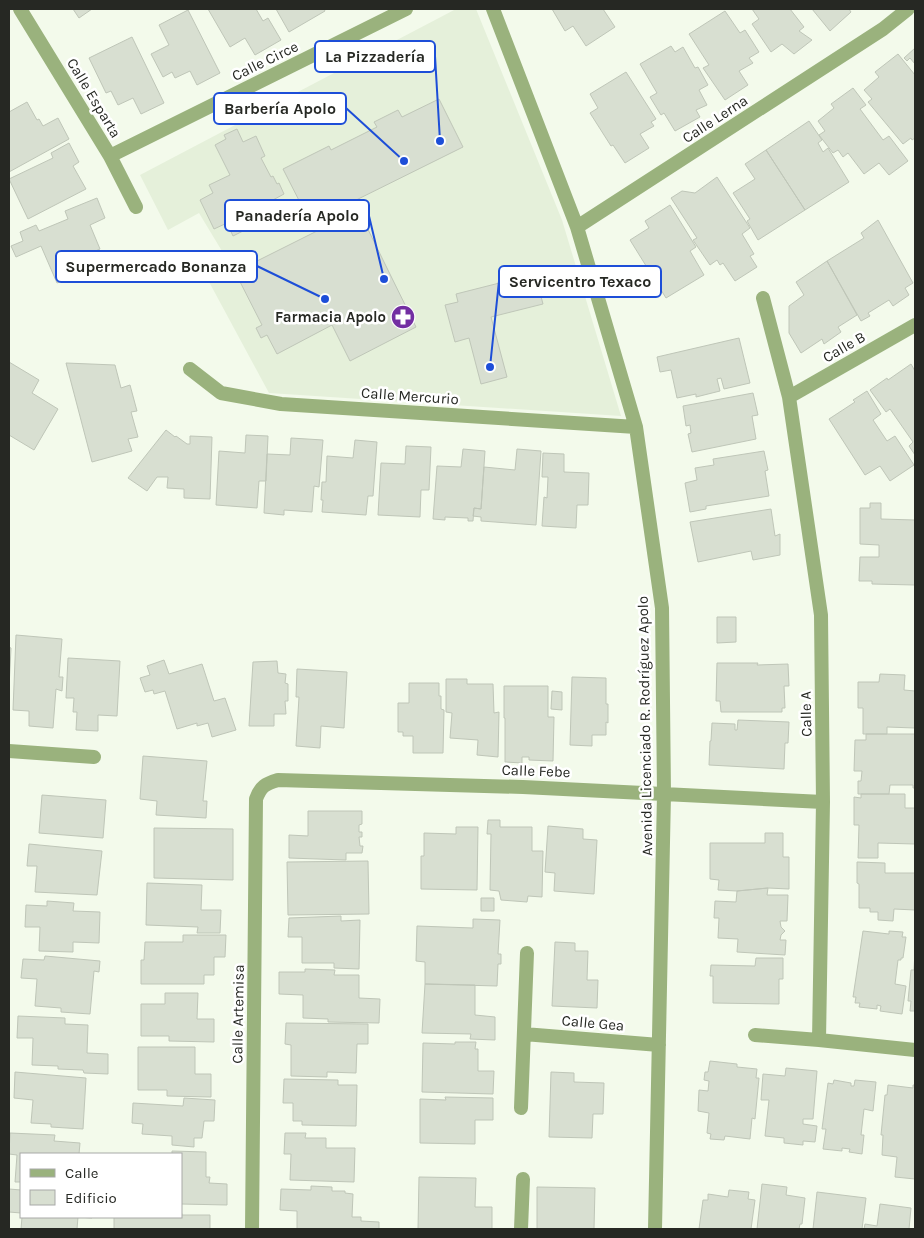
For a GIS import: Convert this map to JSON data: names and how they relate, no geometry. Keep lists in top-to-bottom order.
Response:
{
  "streets": {
    "street": [
      "Calle Circe",
      "Calle Esparta",
      "Calle Lerna",
      "Calle B",
      "Calle Mercurio",
      "Calle A",
      "Avenida Licenciado R. Rodríguez Apolo",
      "Calle Febe",
      "Calle Artemisa",
      "Calle Gea"
    ]
  },
  "crossings": [
    ["Calle Circe", "Calle Esparta"],
    ["Calle Lerna", "Avenida Licenciado R. Rodríguez Apolo"],
    ["Calle B", "Calle A"],
    ["Calle Mercurio", "Avenida Licenciado R. Rodríguez Apolo"],
    ["Calle A", "Calle Febe"],
    ["Avenida Licenciado R. Rodríguez Apolo", "Calle Febe"],
    ["Avenida Licenciado R. Rodríguez Apolo", "Calle Gea"],
    ["Calle Febe", "Calle Artemisa"]
  ],
  "places": {
    "other": [
      "La Pizzadería",
      "Barbería Apolo",
      "Panadería Apolo",
      "Supermercado Bonanza",
      "Servicentro Texaco"
    ],
    "pharmacy": ["Farmacia Apolo"]
  },
  "legend": ["Calle", "Edificio"]
}
